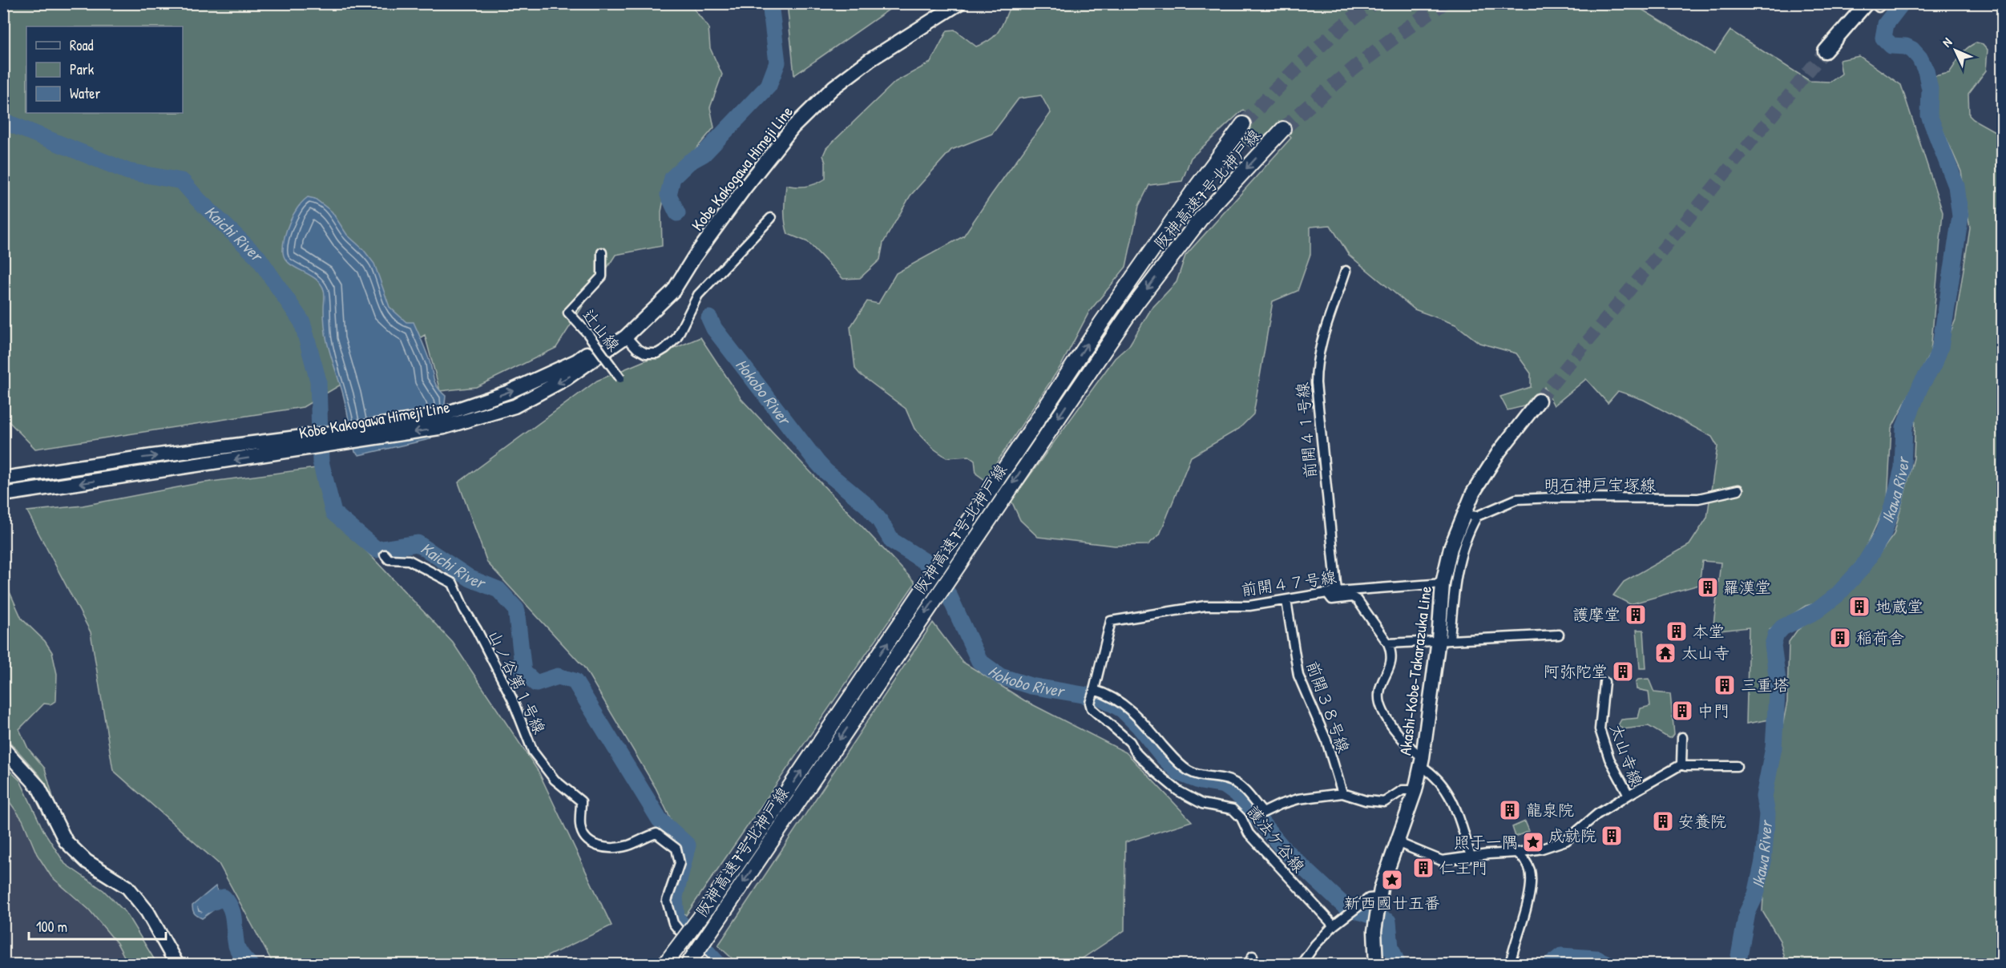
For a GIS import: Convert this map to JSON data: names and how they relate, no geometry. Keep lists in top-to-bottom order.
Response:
{
  "streets": {
    "highway": ["阪神高速7号北神戸線"],
    "main road": ["Kobe Kakogawa Himeji Line", "Akashi-Kobe-Takarazuka Line"],
    "street": [
      "辻山線",
      "前開４１号線",
      "明石神戸宝塚線",
      "前開４７号線",
      "山ノ谷第１号線",
      "前開３８号線",
      "太山寺線",
      "護法ケ谷線"
    ]
  },
  "crossings": [
    ["前開４１号線", "前開４７号線"],
    ["明石神戸宝塚線", "Akashi-Kobe-Takarazuka Line"],
    ["前開４７号線", "Akashi-Kobe-Takarazuka Line"],
    ["前開４７号線", "前開３８号線"],
    ["Akashi-Kobe-Takarazuka Line", "太山寺線"]
  ],
  "water": ["Kaichi River", "Hokobo River", "Ikawa River"],
  "places": {
    "building": [
      "羅漢堂",
      "地蔵堂",
      "護摩堂",
      "本堂",
      "稲荷舎",
      "阿弥陀堂",
      "三重塔",
      "中門",
      "龍泉院",
      "安養院",
      "成就院",
      "仁王門"
    ],
    "temple": ["太山寺"],
    "place": ["照于一隅", "新西國廿五番"]
  },
  "legend": ["Road", "Park", "Water"],
  "scale_bar": "100 m",
  "north": "top left"
}
